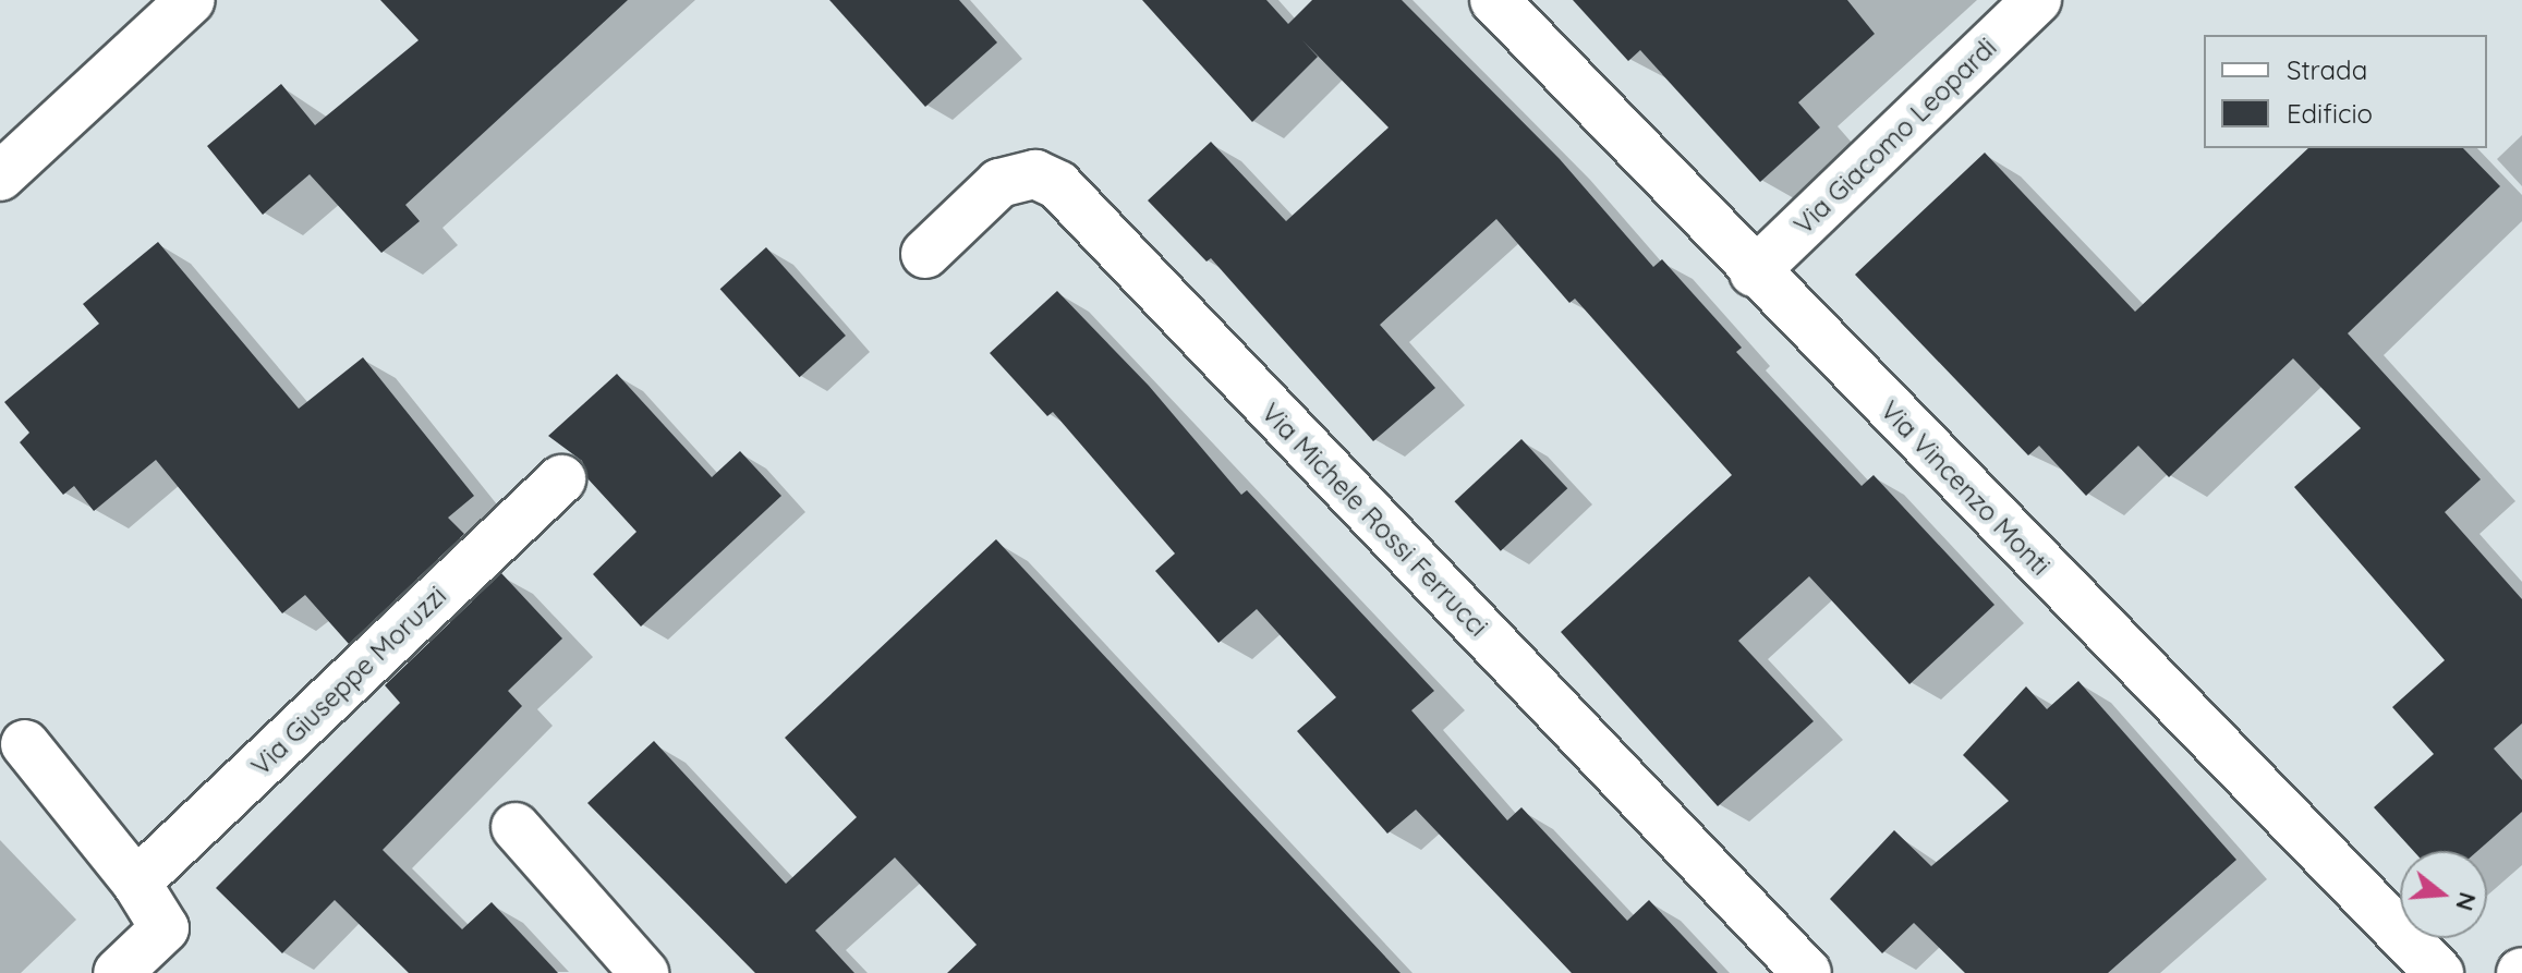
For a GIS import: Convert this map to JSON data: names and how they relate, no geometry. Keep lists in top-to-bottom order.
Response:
{
  "streets": {
    "street": [
      "Via Giacomo Leopardi",
      "Via Vincenzo Monti",
      "Via Michele Rossi Ferrucci",
      "Via Giuseppe Moruzzi"
    ]
  },
  "crossings": [
    ["Via Giacomo Leopardi", "Via Vincenzo Monti"]
  ],
  "legend": ["Strada", "Edificio"],
  "north": "right"
}
